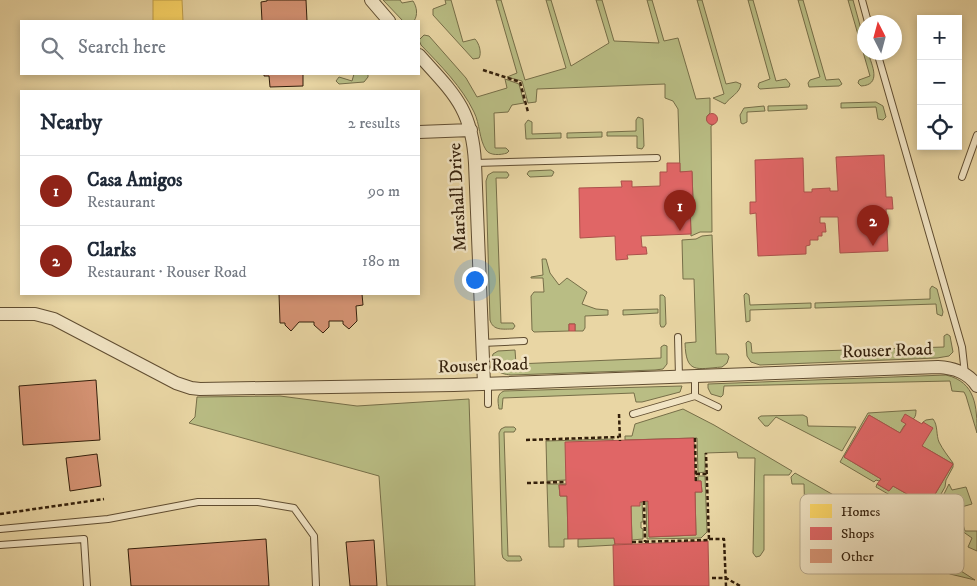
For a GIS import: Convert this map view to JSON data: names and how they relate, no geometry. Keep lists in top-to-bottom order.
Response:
{
  "streets": {
    "street": ["Marshall Drive", "Rouser Road"]
  },
  "crossings": [
    ["Marshall Drive", "Rouser Road"]
  ],
  "legend": ["Homes", "Shops", "Other"],
  "north": "top",
  "page": {
    "map_buttons": ["+", "−"],
    "search": "Search here",
    "heading": ["Nearby", "2 results"],
    "list": [
      {
        "mark": "1",
        "name": "Casa Amigos",
        "note": "Restaurant",
        "value": "90 m"
      },
      {
        "mark": "2",
        "name": "Clarks",
        "note": "Restaurant · Rouser Road",
        "value": "180 m"
      }
    ],
    "pins": ["1", "2"]
  }
}
